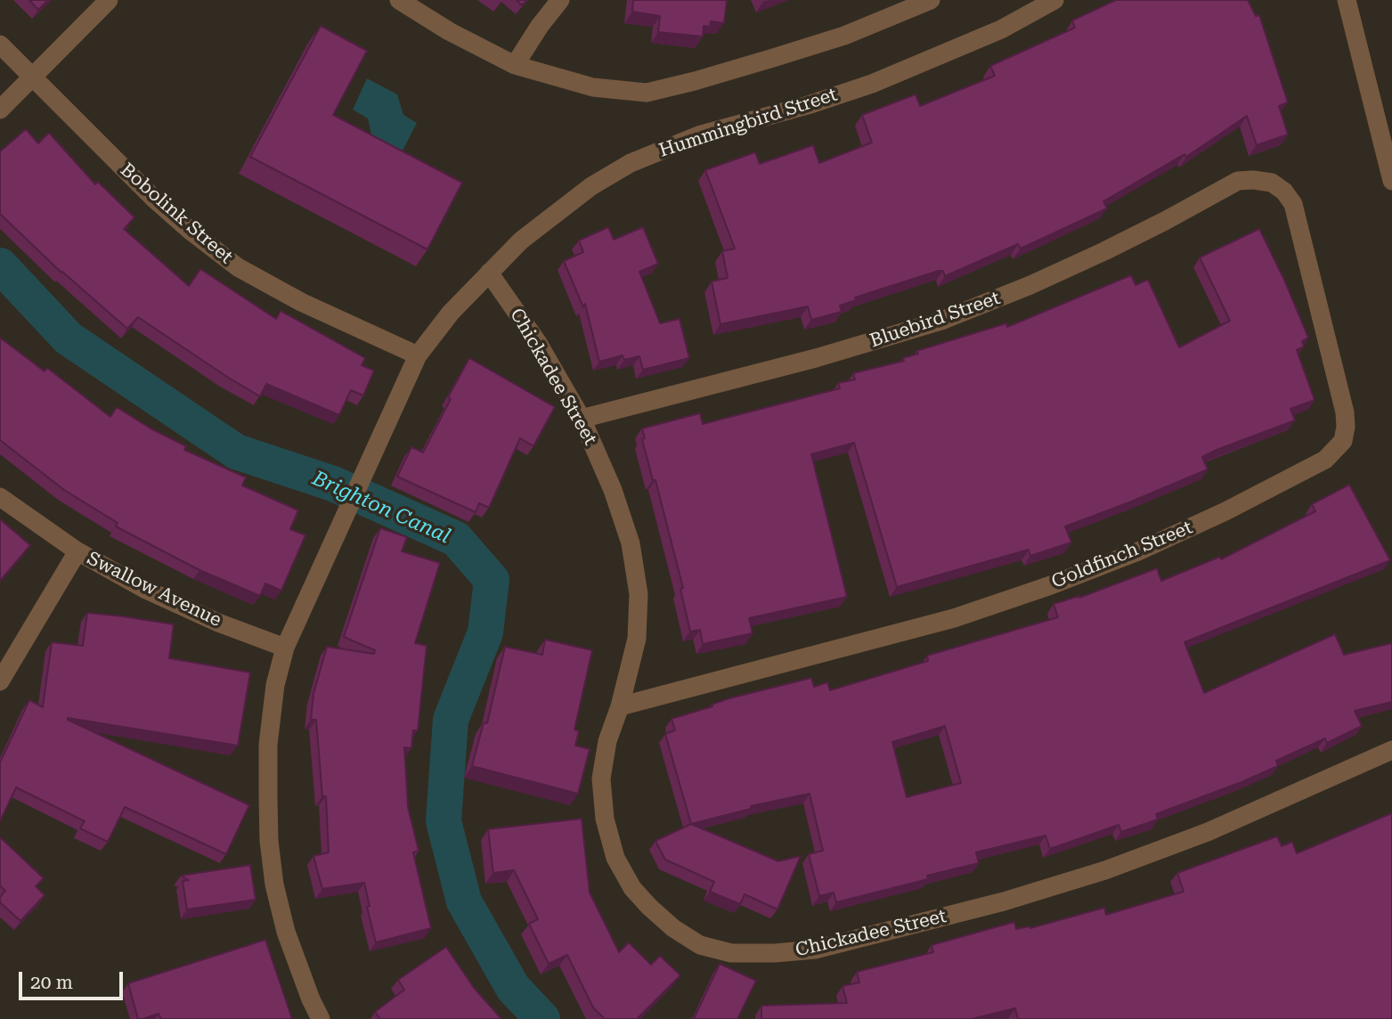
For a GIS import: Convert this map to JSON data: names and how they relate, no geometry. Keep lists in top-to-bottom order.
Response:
{
  "streets": {
    "street": [
      "Hummingbird Street",
      "Bobolink Street",
      "Bluebird Street",
      "Chickadee Street",
      "Goldfinch Street",
      "Swallow Avenue"
    ]
  },
  "crossings": [
    ["Hummingbird Street", "Bobolink Street"],
    ["Hummingbird Street", "Chickadee Street"],
    ["Hummingbird Street", "Swallow Avenue"],
    ["Bluebird Street", "Chickadee Street"],
    ["Bluebird Street", "Goldfinch Street"],
    ["Chickadee Street", "Goldfinch Street"]
  ],
  "water": ["Brighton Canal"],
  "scale_bar": "20 m"
}
